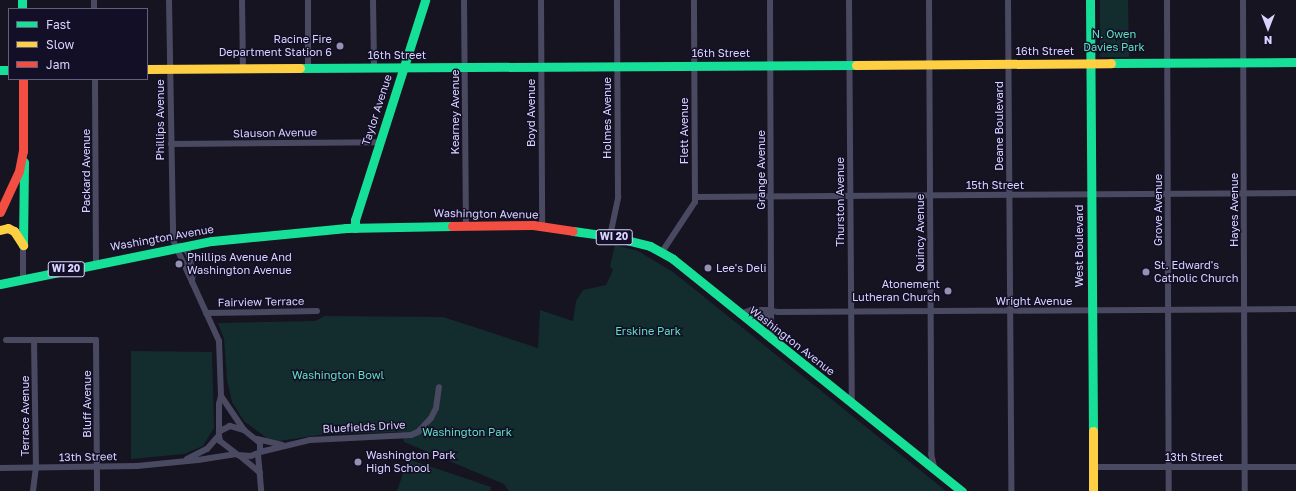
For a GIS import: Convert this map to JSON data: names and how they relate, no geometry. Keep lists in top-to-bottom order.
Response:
{
  "streets": {
    "street": [
      "16th Street",
      "Taylor Avenue",
      "Kearney Avenue",
      "Boyd Avenue",
      "Holmes Avenue",
      "Phillips Avenue",
      "Deane Boulevard",
      "Flett Avenue",
      "Slauson Avenue",
      "Grange Avenue",
      "Packard Avenue",
      "15th Street",
      "Thurston Avenue",
      "Grove Avenue",
      "Hayes Avenue",
      "Washington Avenue",
      "Quincy Avenue",
      "WI 20",
      "West Boulevard",
      "Wright Avenue",
      "Fairview Terrace",
      "Bluff Avenue",
      "Terrace Avenue",
      "Bluefields Drive",
      "13th Street"
    ]
  },
  "crossings": [
    ["16th Street", "Taylor Avenue"],
    ["16th Street", "Kearney Avenue"],
    ["16th Street", "Boyd Avenue"],
    ["16th Street", "Holmes Avenue"],
    ["16th Street", "Phillips Avenue"],
    ["16th Street", "Deane Boulevard"],
    ["16th Street", "Flett Avenue"],
    ["16th Street", "Grange Avenue"],
    ["16th Street", "Thurston Avenue"],
    ["16th Street", "Grove Avenue"],
    ["16th Street", "Hayes Avenue"],
    ["16th Street", "Quincy Avenue"],
    ["16th Street", "West Boulevard"],
    ["Taylor Avenue", "Slauson Avenue"],
    ["Taylor Avenue", "Washington Avenue"],
    ["Kearney Avenue", "Washington Avenue"],
    ["Boyd Avenue", "Washington Avenue"],
    ["Holmes Avenue", "Washington Avenue"],
    ["Phillips Avenue", "Slauson Avenue"],
    ["Phillips Avenue", "Washington Avenue"],
    ["Deane Boulevard", "15th Street"],
    ["Deane Boulevard", "Wright Avenue"],
    ["Flett Avenue", "15th Street"],
    ["Flett Avenue", "Washington Avenue"],
    ["Grange Avenue", "15th Street"],
    ["Grange Avenue", "Washington Avenue"],
    ["Grange Avenue", "Wright Avenue"],
    ["Packard Avenue", "Washington Avenue"],
    ["15th Street", "Thurston Avenue"],
    ["15th Street", "Grove Avenue"],
    ["15th Street", "Hayes Avenue"],
    ["15th Street", "Quincy Avenue"],
    ["15th Street", "West Boulevard"],
    ["Thurston Avenue", "Washington Avenue"],
    ["Thurston Avenue", "Wright Avenue"],
    ["Grove Avenue", "Wright Avenue"],
    ["Grove Avenue", "13th Street"],
    ["Hayes Avenue", "Wright Avenue"],
    ["Hayes Avenue", "13th Street"],
    ["Washington Avenue", "Quincy Avenue"],
    ["Washington Avenue", "Wright Avenue"],
    ["Quincy Avenue", "Wright Avenue"],
    ["West Boulevard", "Wright Avenue"],
    ["West Boulevard", "13th Street"],
    ["Bluff Avenue", "Terrace Avenue"],
    ["Bluff Avenue", "13th Street"],
    ["Terrace Avenue", "13th Street"],
    ["Bluefields Drive", "13th Street"]
  ],
  "parks": [
    "N. Owen Davies Park",
    "Erskine Park",
    "Washington Bowl",
    "Washington Park"
  ],
  "places": [
    "Racine Fire Department Station 6",
    "Phillips Avenue And Washington Avenue",
    "Lee's Deli",
    "St. Edward's Catholic Church",
    "Atonement Lutheran Church",
    "Washington Park High School"
  ],
  "legend": ["Fast", "Slow", "Jam"],
  "north": "bottom"
}
